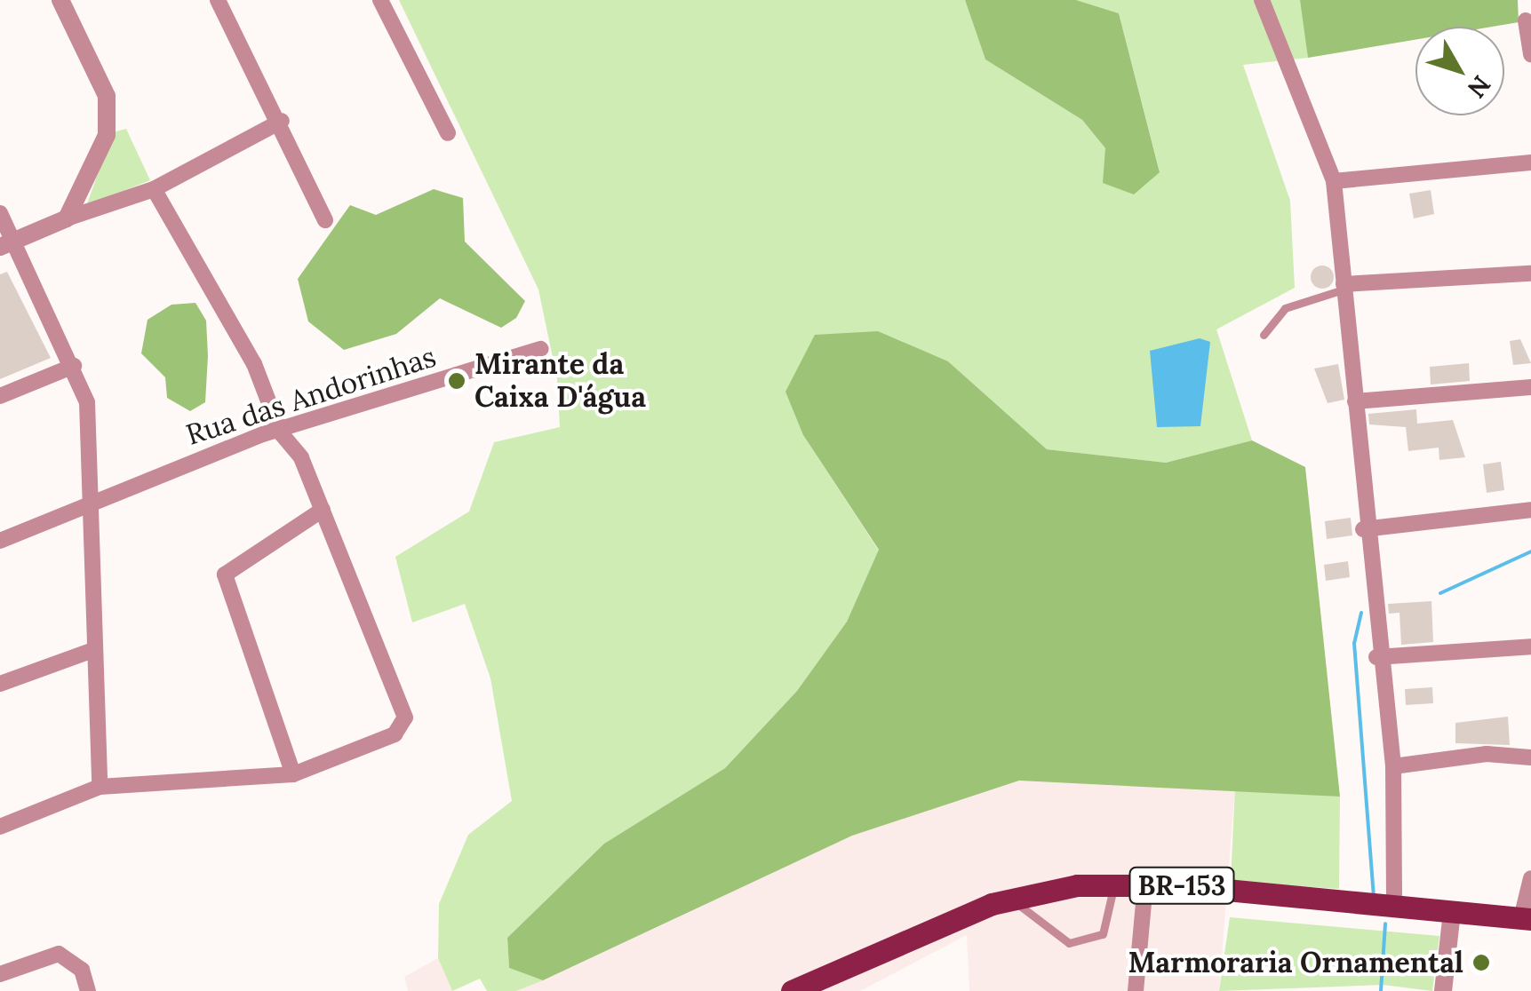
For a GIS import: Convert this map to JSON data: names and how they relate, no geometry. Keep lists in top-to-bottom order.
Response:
{
  "streets": {
    "main road": ["BR-153"],
    "street": ["Rua das Andorinhas"]
  },
  "places": ["Mirante da Caixa D'água", "Marmoraria Ornamental"],
  "north": "bottom right"
}
